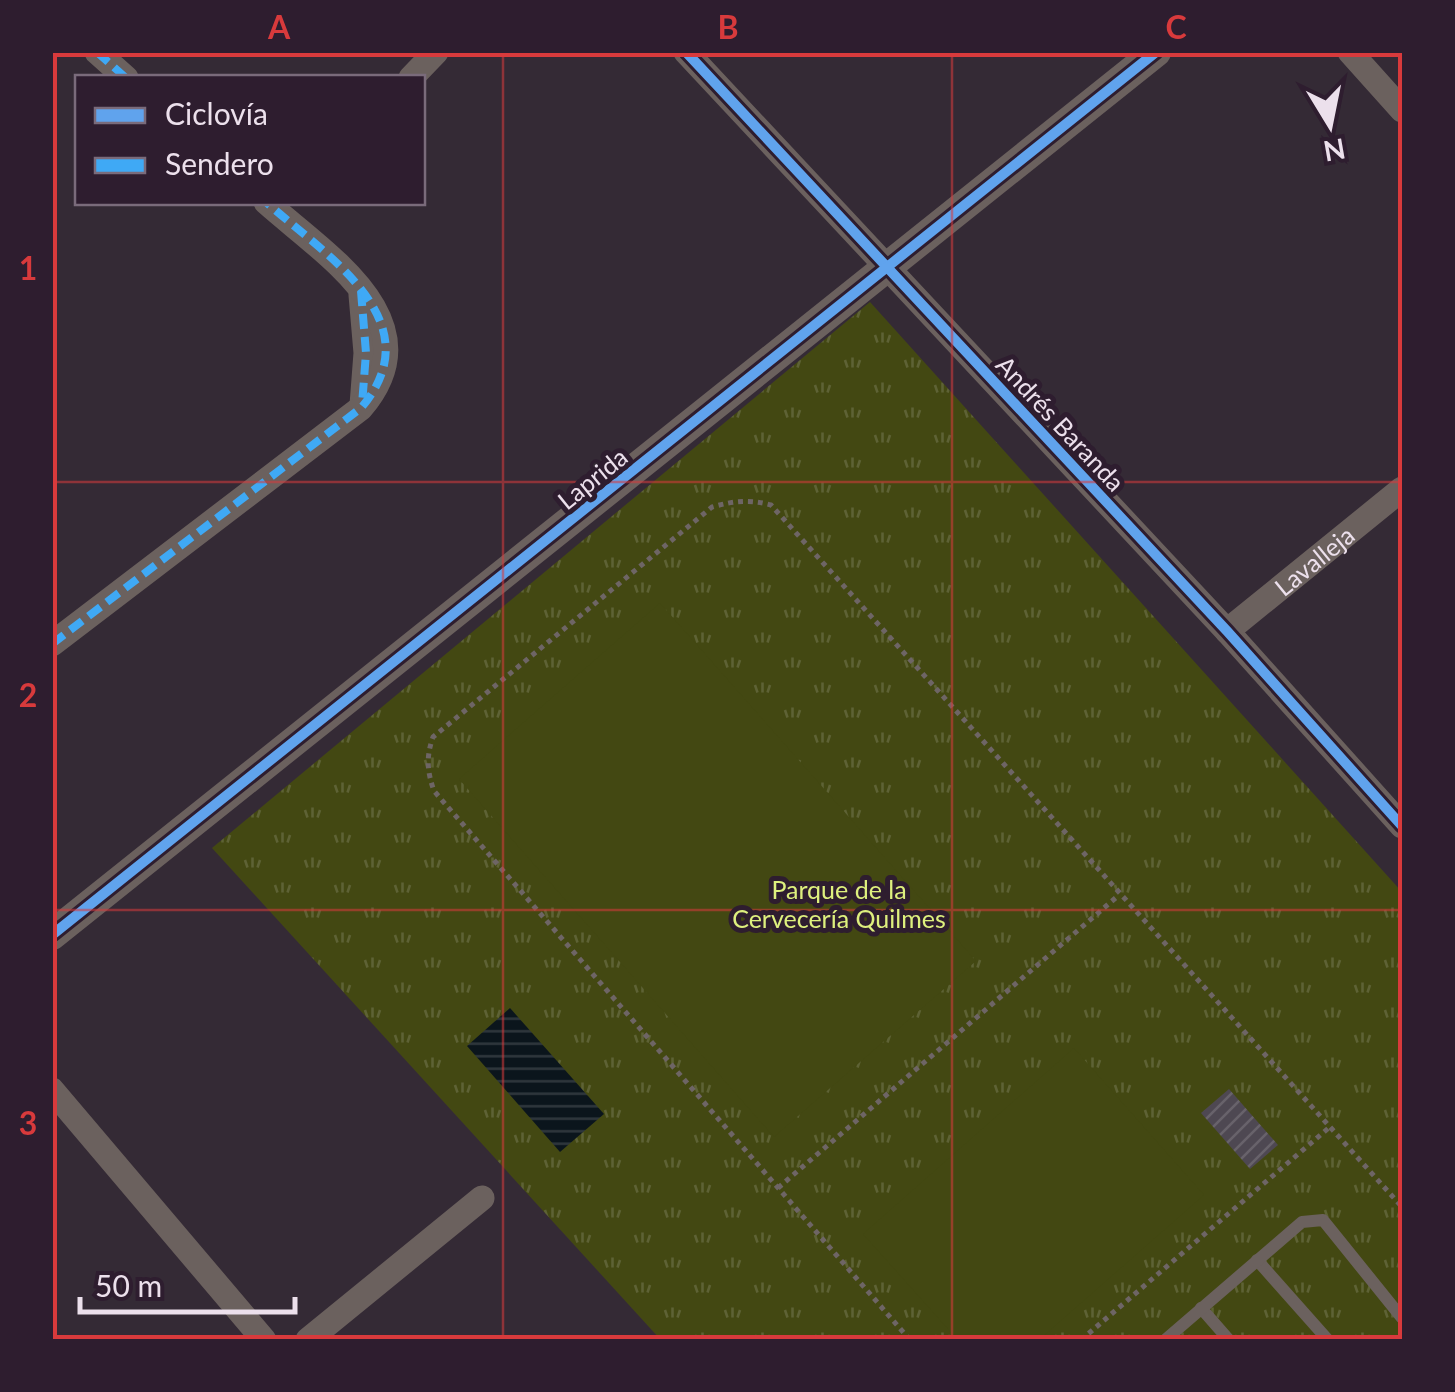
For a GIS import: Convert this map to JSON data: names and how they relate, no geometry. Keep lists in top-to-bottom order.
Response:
{
  "streets": {
    "street": ["Andrés Baranda", "Laprida", "Lavalleja"]
  },
  "crossings": [
    ["Andrés Baranda", "Laprida"],
    ["Andrés Baranda", "Lavalleja"]
  ],
  "parks": ["Parque de la Cervecería Quilmes"],
  "legend": ["Ciclovía", "Sendero"],
  "scale_bar": "50 m",
  "north": "bottom",
  "grid": {
    "columns": ["A", "B", "C"],
    "rows": ["1", "2", "3"]
  }
}
